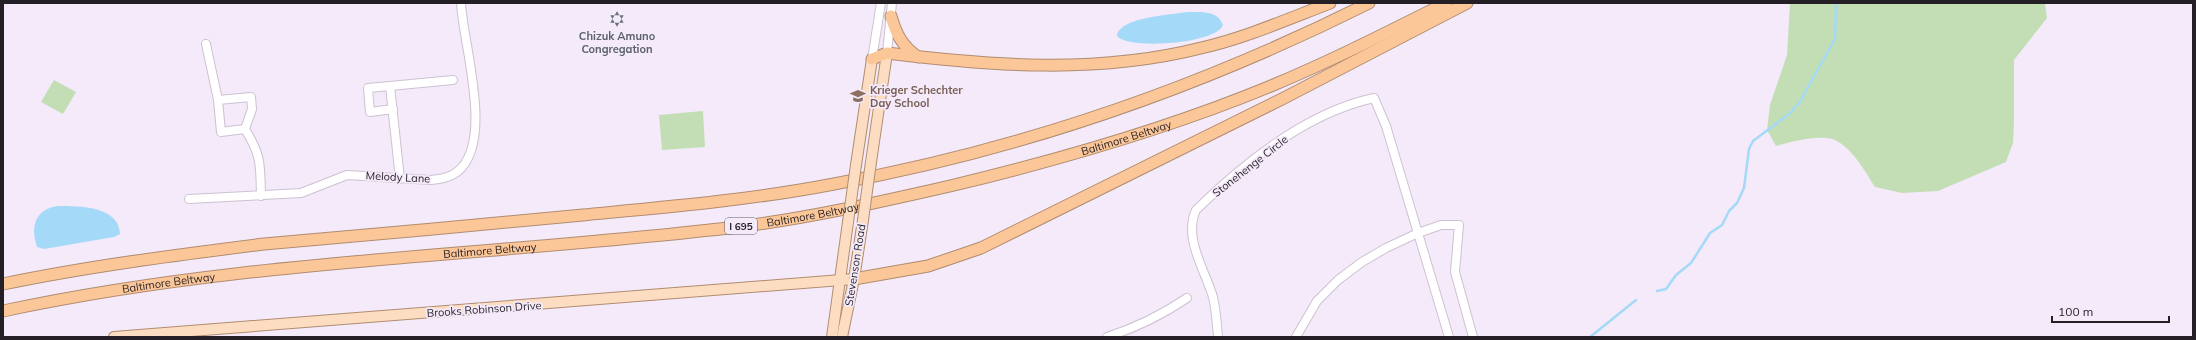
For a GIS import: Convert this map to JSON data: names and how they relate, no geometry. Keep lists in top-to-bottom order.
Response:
{
  "streets": {
    "highway": ["Baltimore Beltway", "I 695"],
    "main road": ["Stevenson Road", "Brooks Robinson Drive"],
    "street": ["Stonehenge Circle", "Melody Lane"]
  },
  "crossings": [
    ["Stevenson Road", "Brooks Robinson Drive"]
  ],
  "places": {
    "synagogue": ["Chizuk Amuno Congregation"],
    "school or university": ["Krieger Schechter Day School"]
  },
  "scale_bar": "100 m"
}
